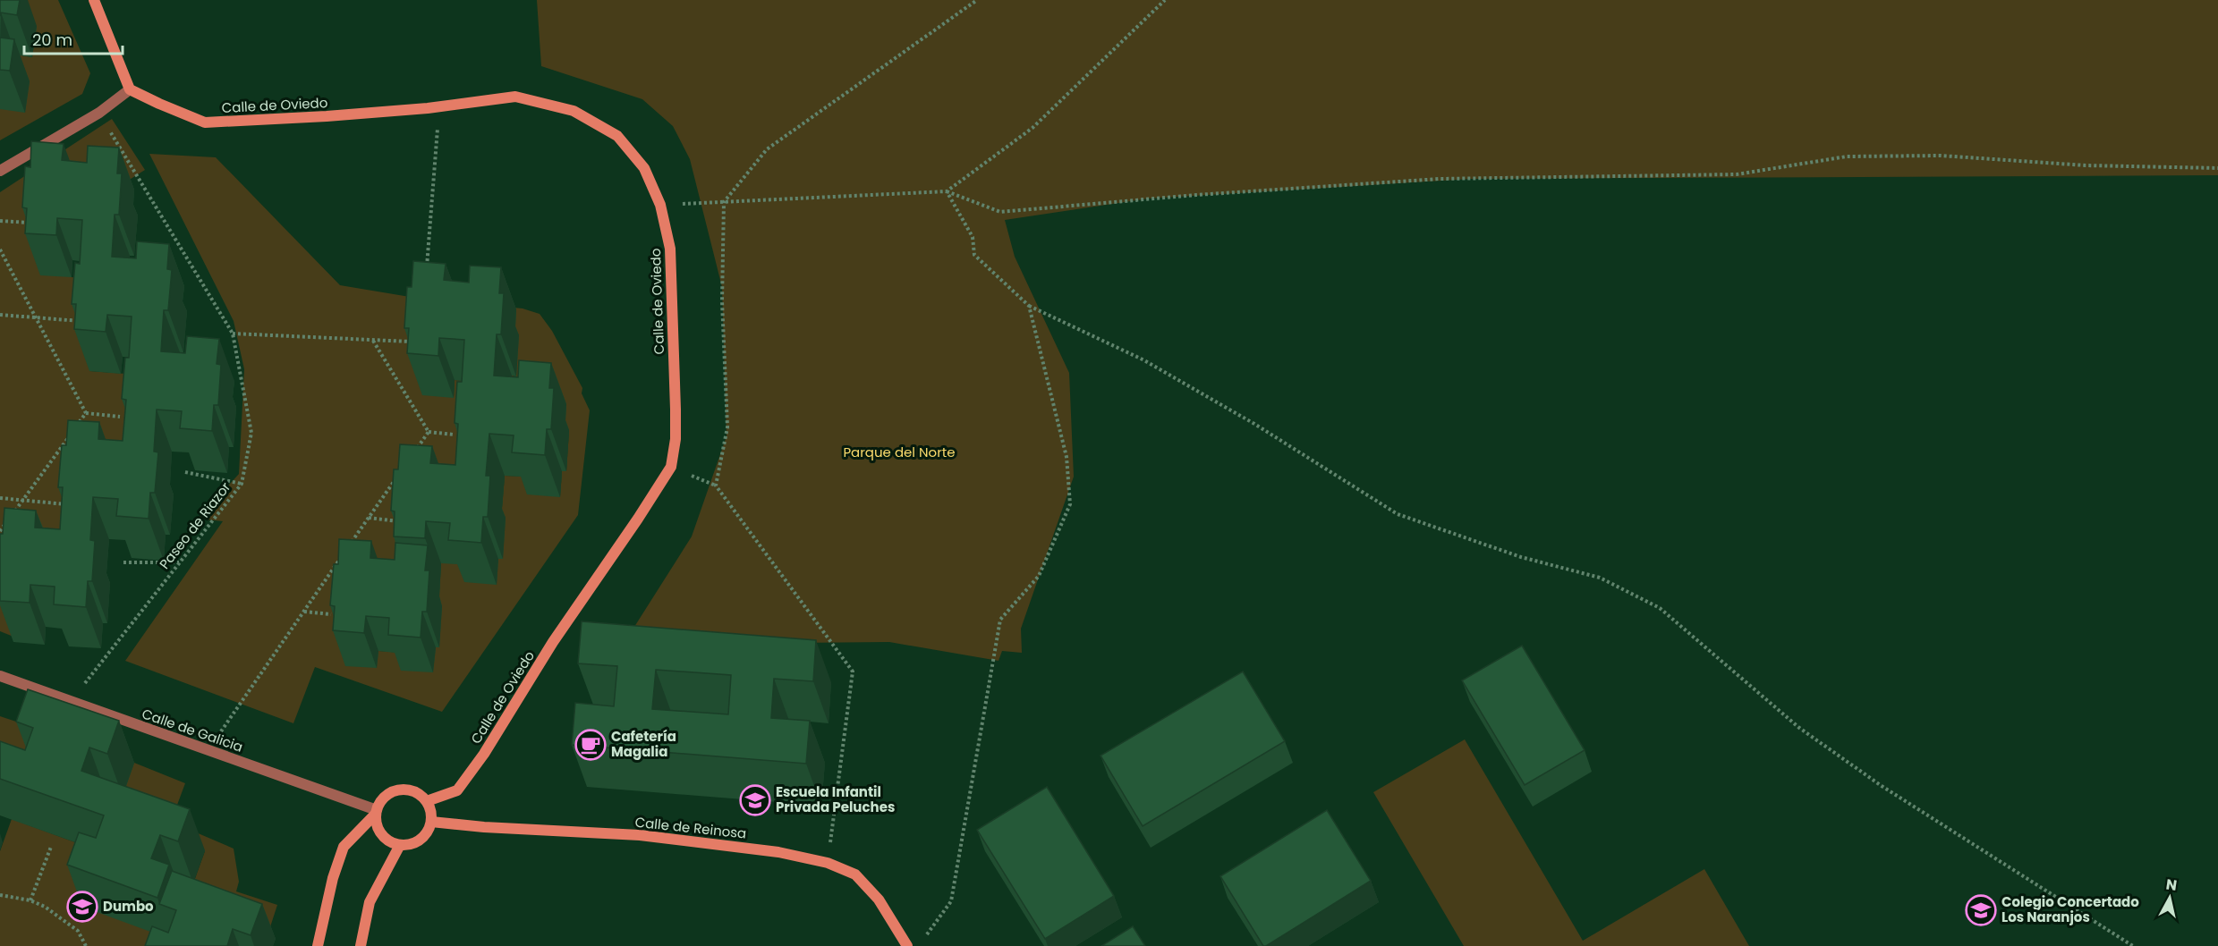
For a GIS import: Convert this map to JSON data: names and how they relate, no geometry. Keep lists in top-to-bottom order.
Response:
{
  "streets": {
    "street": ["Calle de Oviedo", "Calle de Galicia", "Calle de Reinosa"],
    "path": ["Paseo de Riazor"]
  },
  "crossings": [
    ["Calle de Oviedo", "Calle de Galicia"],
    ["Calle de Oviedo", "Calle de Reinosa"],
    ["Paseo de Riazor", "Calle de Galicia"],
    ["Calle de Galicia", "Calle de Reinosa"]
  ],
  "parks": ["Parque del Norte"],
  "places": {
    "cafe": ["Cafetería Magalia"],
    "school or university": ["Escuela Infantil Privada Peluches", "Dumbo", "Colegio Concertado Los Naranjos"]
  },
  "scale_bar": "20 m",
  "north": "top"
}
